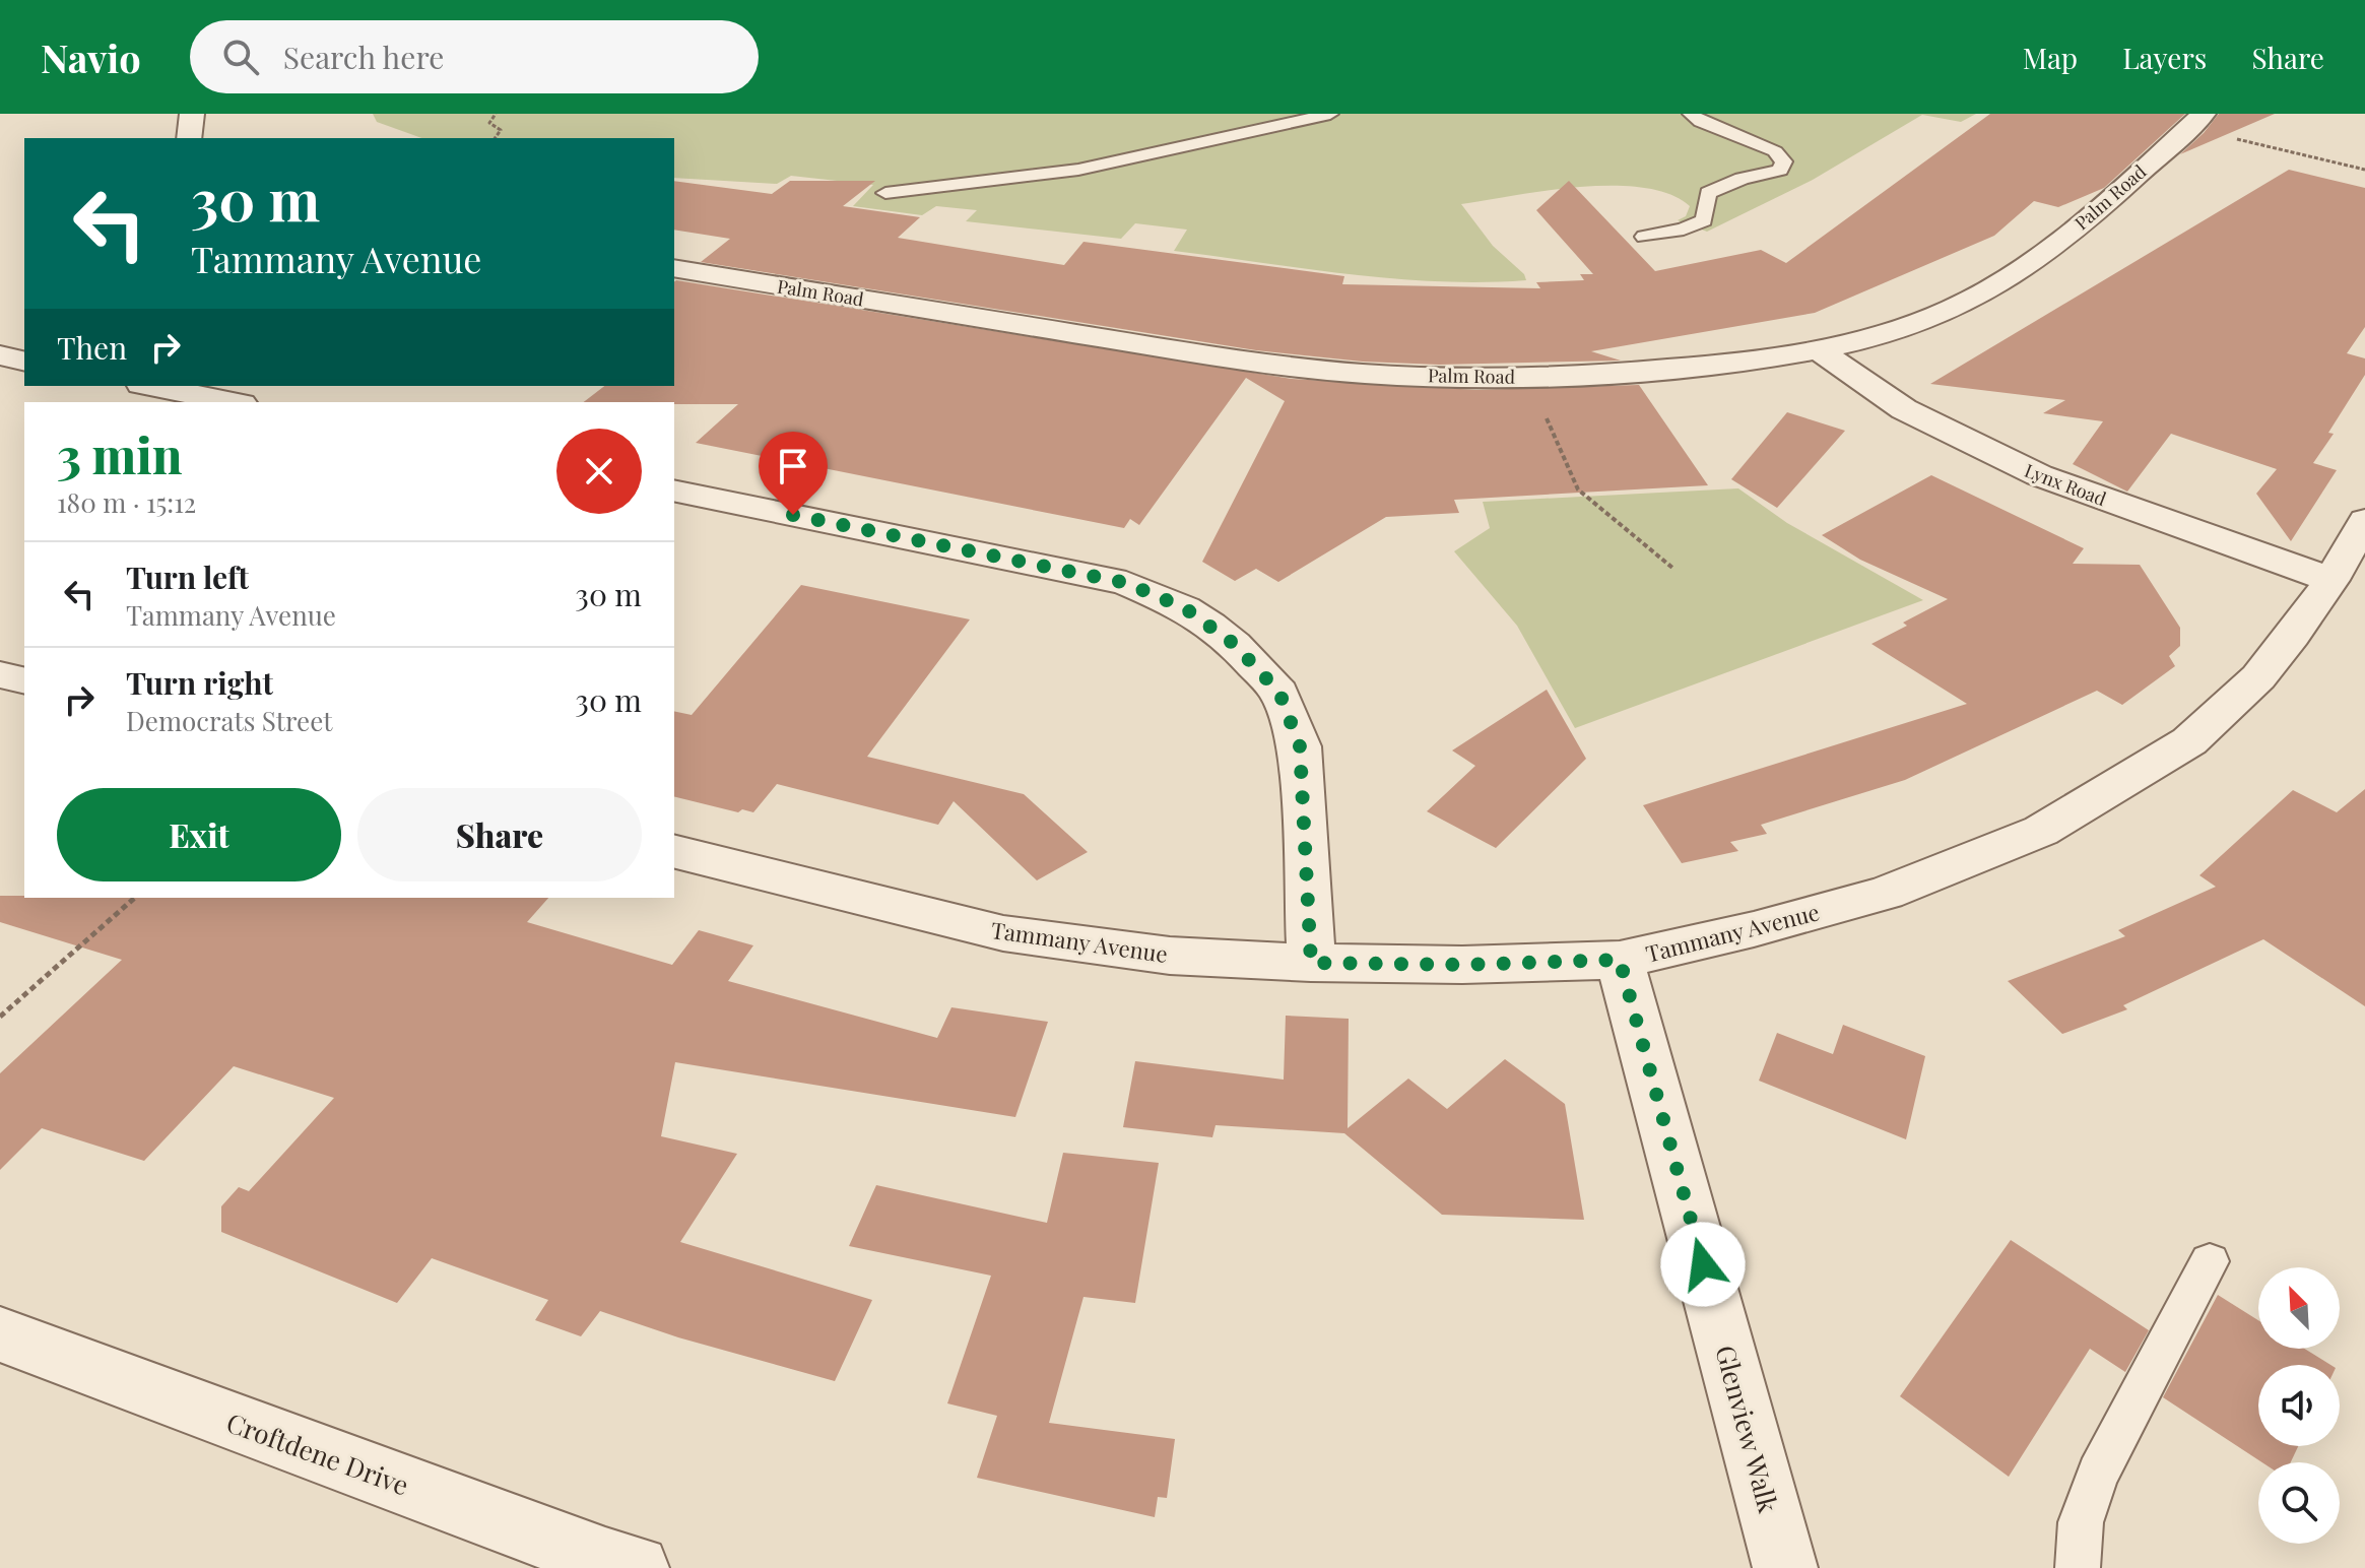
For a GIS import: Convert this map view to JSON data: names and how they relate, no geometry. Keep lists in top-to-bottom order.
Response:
{
  "streets": {
    "street": [
      "Palm Road",
      "Lynx Road",
      "Tammany Avenue",
      "Glenview Walk",
      "Croftdene Drive"
    ]
  },
  "crossings": [
    ["Palm Road", "Lynx Road"],
    ["Lynx Road", "Tammany Avenue"],
    ["Tammany Avenue", "Glenview Walk"]
  ],
  "north": "top left",
  "page": {
    "header": "Navio",
    "search": "Search here",
    "nav": ["Map", "Layers", "Share"],
    "turn": ["30 m", "Tammany Avenue"],
    "then": "Then",
    "heading": ["3 min", "180 m · 15:12"],
    "list": [
      {
        "name": "Turn left",
        "note": "Tammany Avenue",
        "value": "30 m"
      },
      {
        "name": "Turn right",
        "note": "Democrats Street",
        "value": "30 m"
      }
    ],
    "buttons": ["Exit", "Share"]
  }
}
